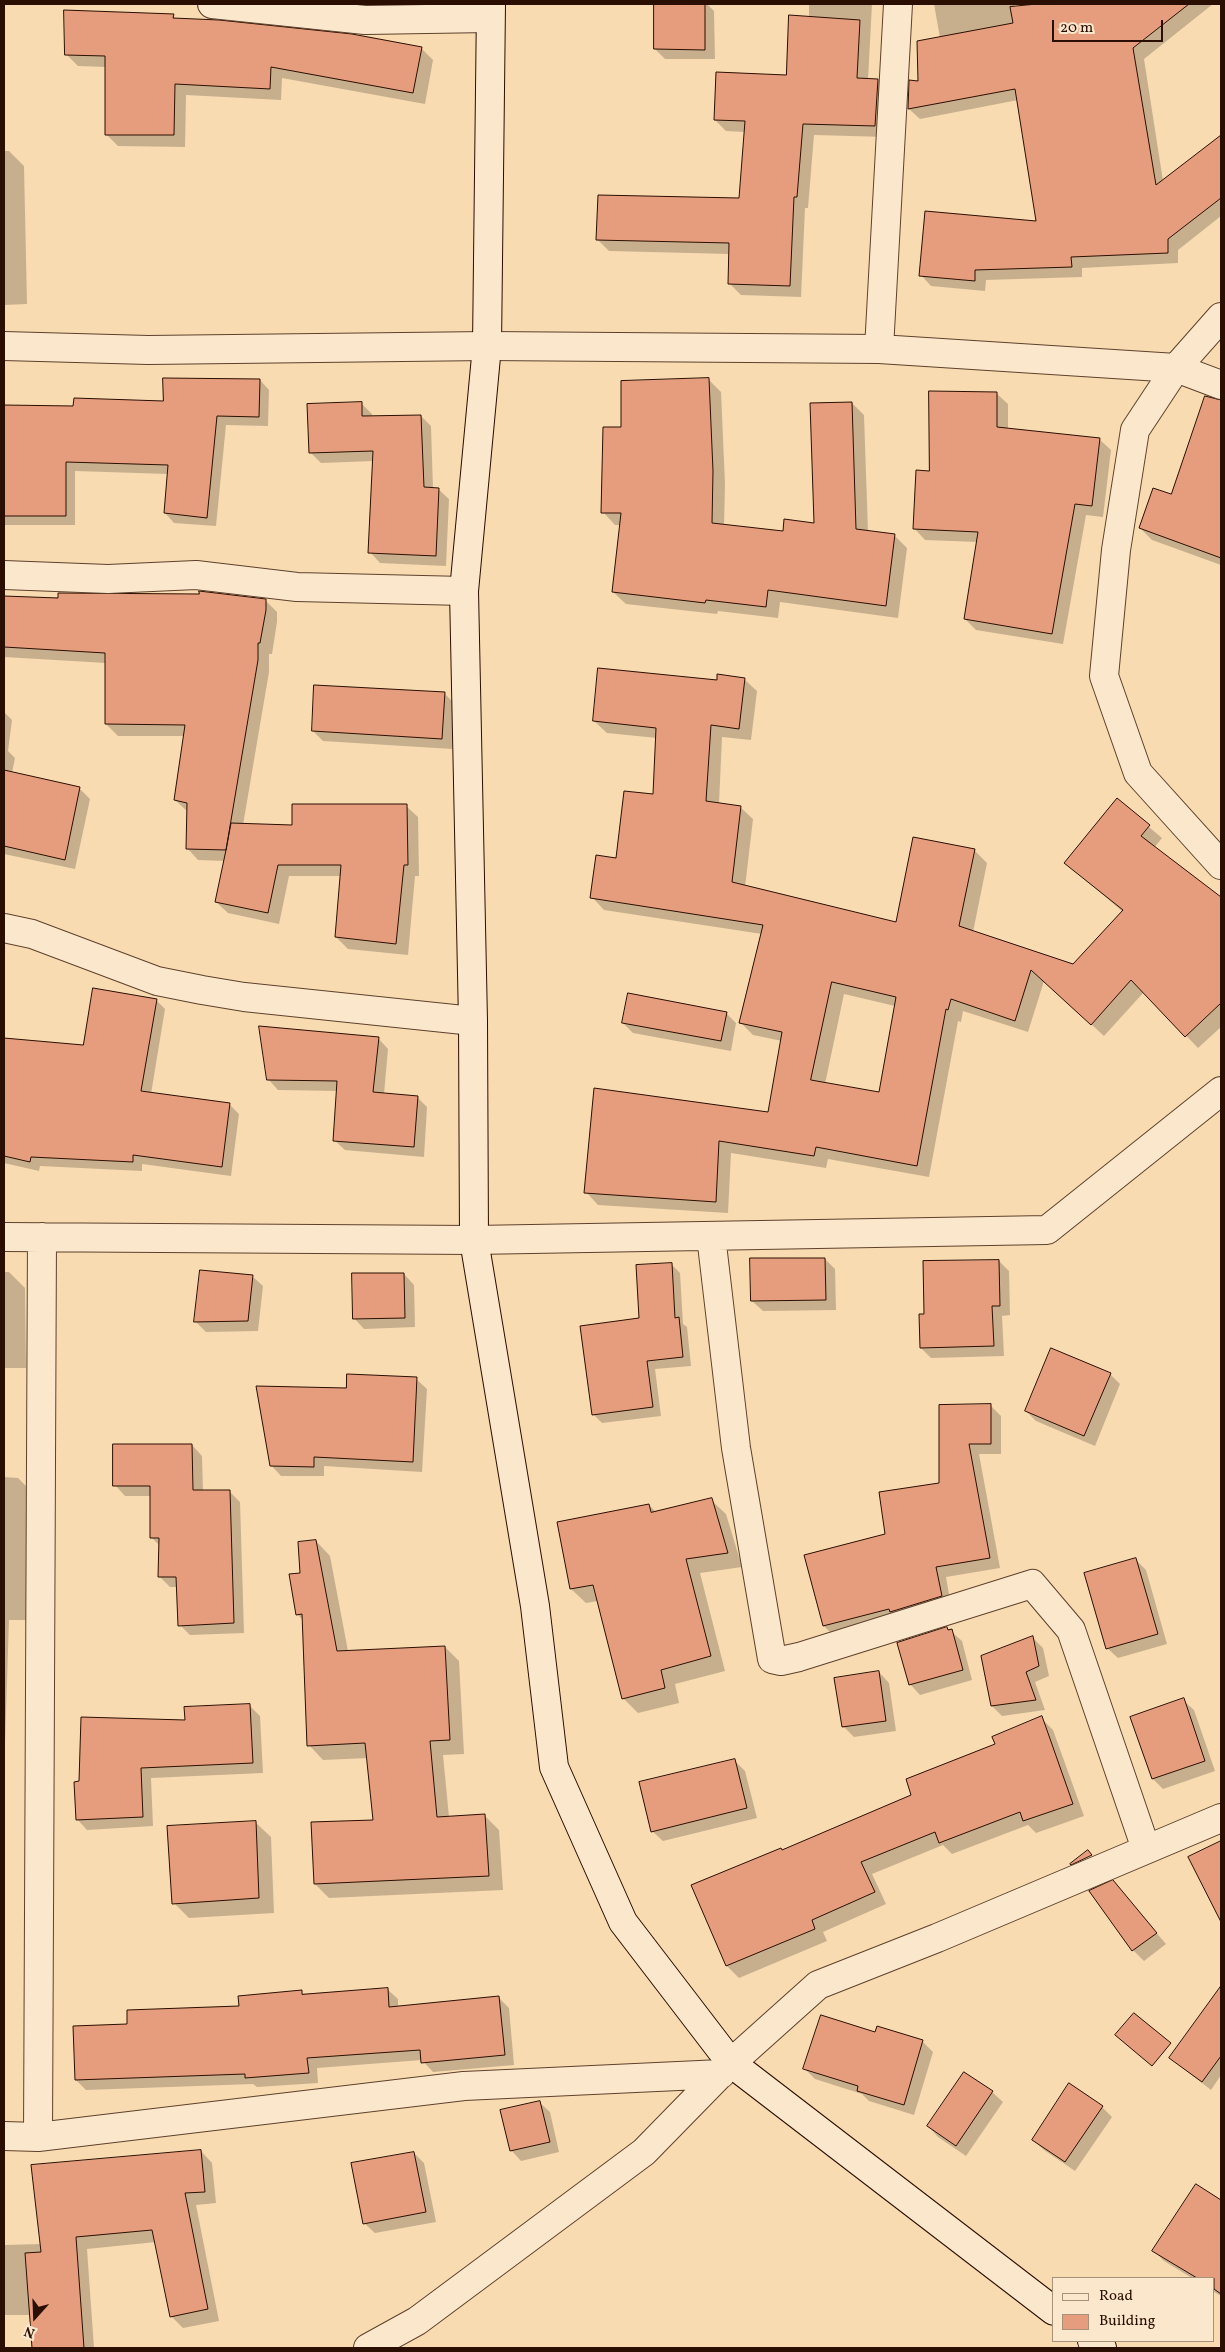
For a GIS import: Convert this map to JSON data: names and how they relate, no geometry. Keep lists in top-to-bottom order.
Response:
{
  "legend": ["Road", "Building"],
  "scale_bar": "20 m",
  "north": "bottom"
}
